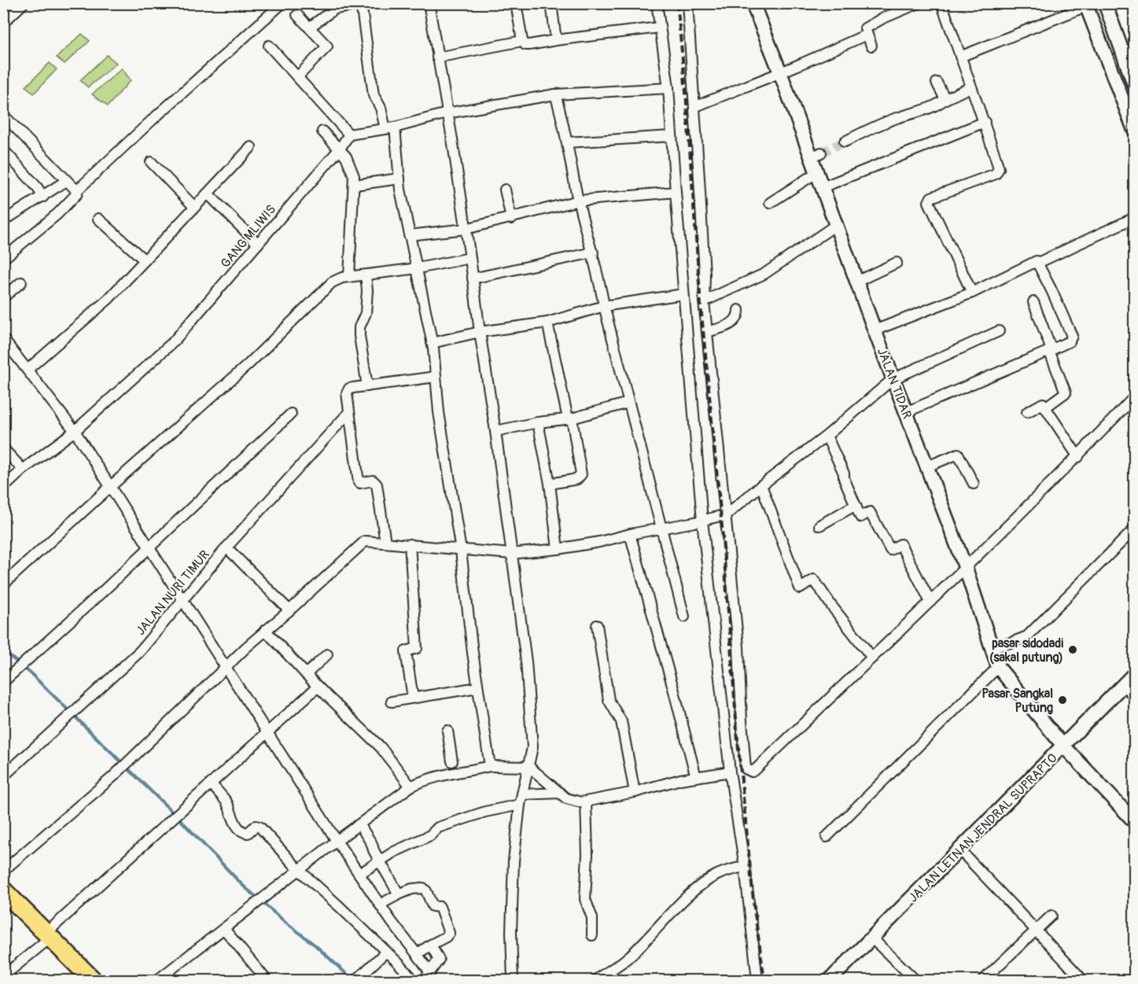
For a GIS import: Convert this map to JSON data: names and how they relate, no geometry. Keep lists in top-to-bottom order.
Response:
{
  "streets": {
    "street": [
      "GANG MLIWIS",
      "JALAN TIDAR",
      "JALAN NURI TIMUR",
      "JALAN LETNAN JENDRAL SUPRAPTO"
    ]
  },
  "crossings": [
    ["JALAN TIDAR", "JALAN LETNAN JENDRAL SUPRAPTO"]
  ],
  "places": ["pasar sidodadi (sakal putung)", "Pasar Sangkal Putung"]
}
